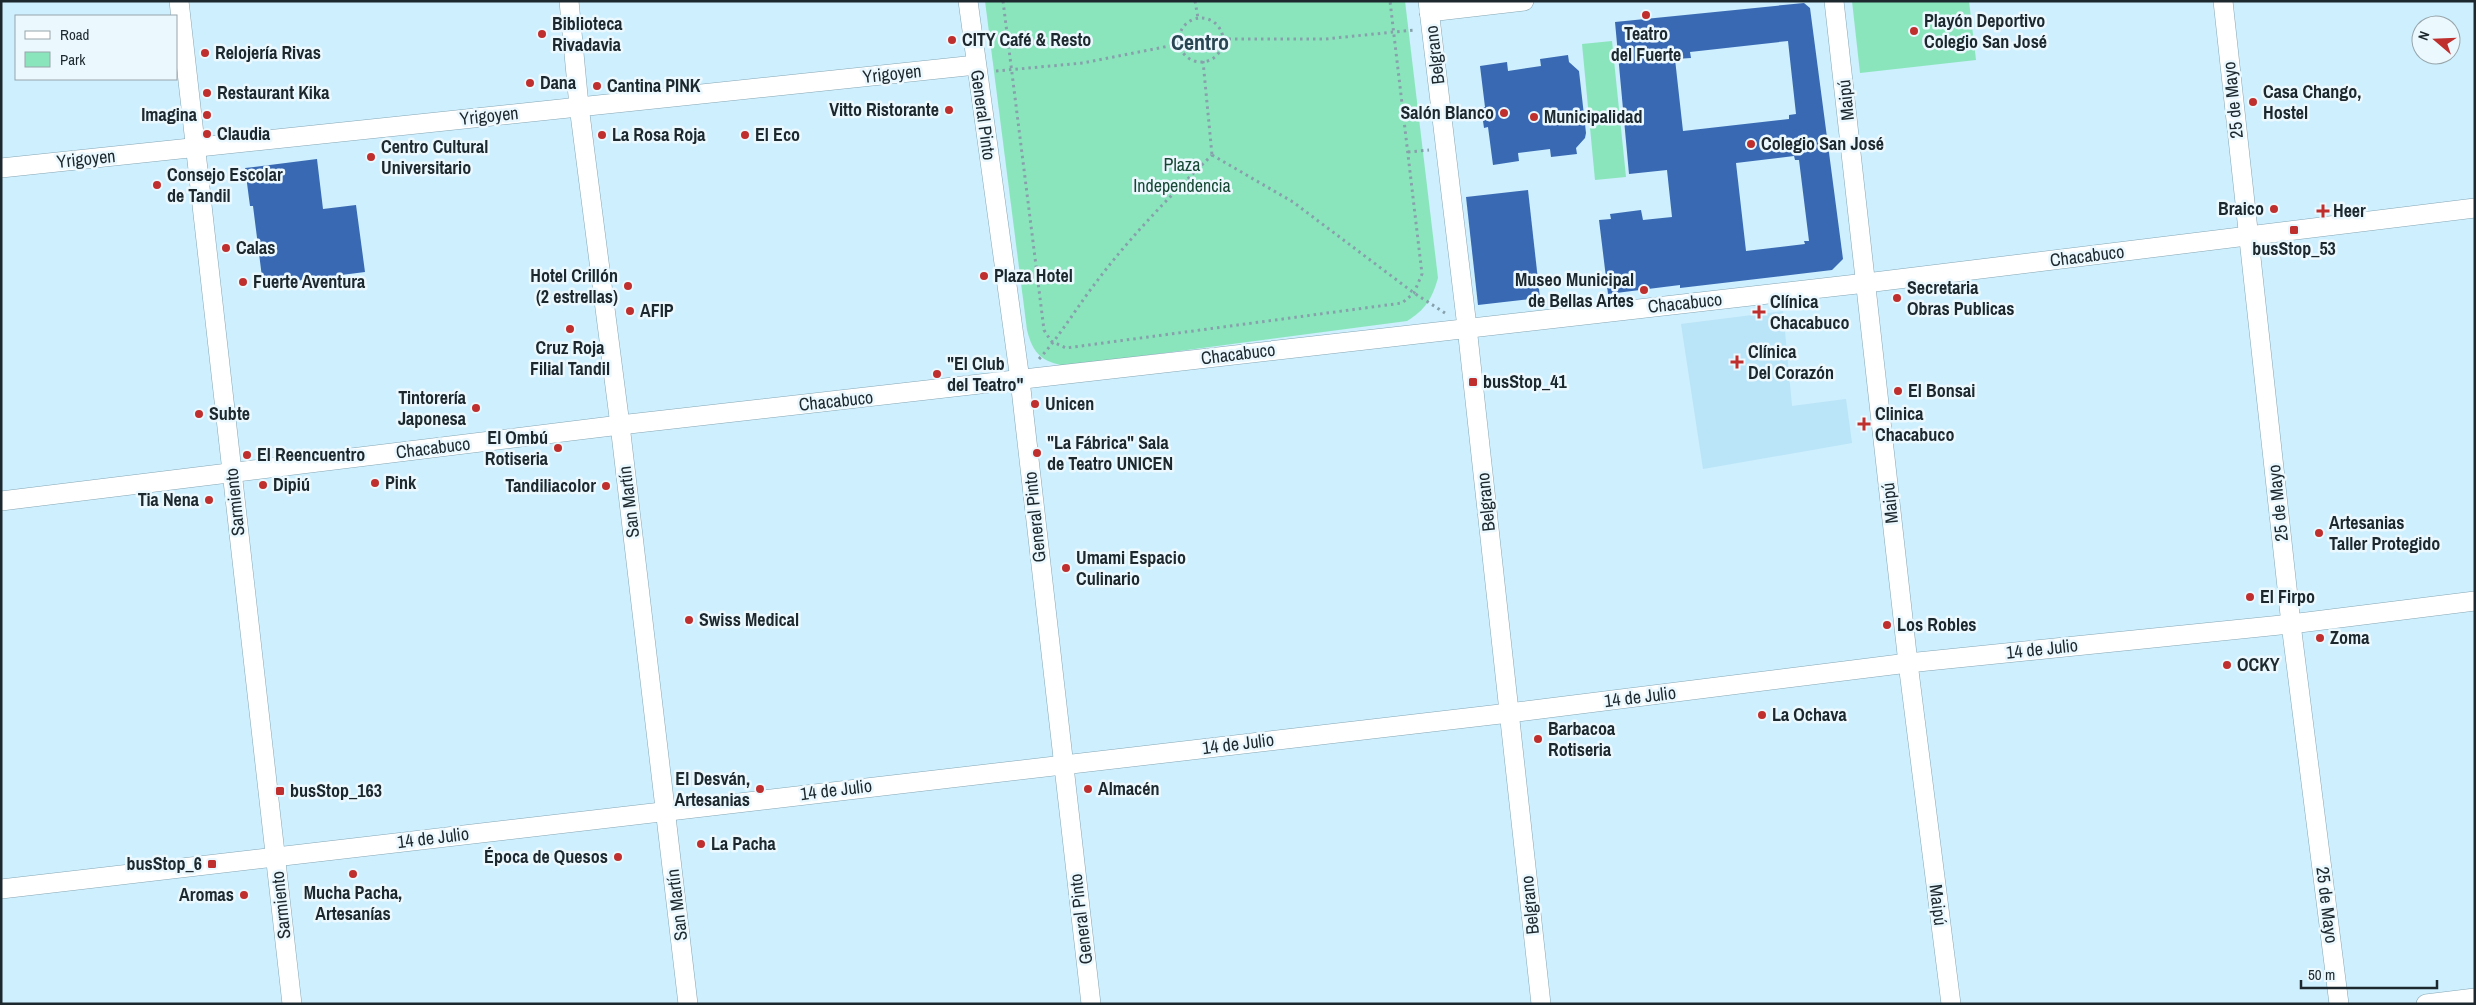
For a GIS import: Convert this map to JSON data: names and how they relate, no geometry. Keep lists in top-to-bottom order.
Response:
{
  "streets": {
    "street": [
      "Belgrano",
      "Yrigoyen",
      "Maipú",
      "25 de Mayo",
      "General Pinto",
      "Chacabuco",
      "Sarmiento",
      "San Martín",
      "14 de Julio"
    ]
  },
  "crossings": [
    ["Belgrano", "Chacabuco"],
    ["Belgrano", "14 de Julio"],
    ["Yrigoyen", "General Pinto"],
    ["Yrigoyen", "Sarmiento"],
    ["Yrigoyen", "San Martín"],
    ["Maipú", "Chacabuco"],
    ["Maipú", "14 de Julio"],
    ["25 de Mayo", "Chacabuco"],
    ["25 de Mayo", "14 de Julio"],
    ["General Pinto", "Chacabuco"],
    ["General Pinto", "14 de Julio"],
    ["Chacabuco", "Sarmiento"],
    ["Chacabuco", "San Martín"],
    ["Sarmiento", "14 de Julio"],
    ["San Martín", "14 de Julio"]
  ],
  "districts": ["Centro"],
  "parks": ["Plaza Independencia"],
  "places": {
    "other": [
      "Teatro del Fuerte",
      "Playón Deportivo Colegio San José",
      "Biblioteca Rivadavia",
      "CITY Café & Resto",
      "Relojería Rivas",
      "Dana",
      "Cantina PINK",
      "Restaurant Kika",
      "Casa Chango, Hostel",
      "Vitto Ristorante",
      "Salón Blanco",
      "Imagina",
      "Municipalidad",
      "Claudia",
      "La Rosa Roja",
      "El Eco",
      "Colegio San José",
      "Centro Cultural Universitario",
      "Consejo Escolar de Tandil",
      "Braico",
      "Calas",
      "Plaza Hotel",
      "Fuerte Aventura",
      "Hotel Crillón (2 estrellas)",
      "Museo Municipal de Bellas Artes",
      "Secretaria Obras Publicas",
      "AFIP",
      "Cruz Roja Filial Tandil",
      "\"El Club del Teatro\"",
      "El Bonsai",
      "Unicen",
      "Tintorería Japonesa",
      "Subte",
      "El Ombú Rotiseria",
      "\"La Fábrica\" Sala de Teatro UNICEN",
      "El Reencuentro",
      "Pink",
      "Dipiú",
      "Tandiliacolor",
      "Tia Nena",
      "Artesanias Taller Protegido",
      "Umami Espacio Culinario",
      "El Firpo",
      "Swiss Medical",
      "Los Robles",
      "Zoma",
      "OCKY",
      "La Ochava",
      "Barbacoa Rotiseria",
      "El Desván, Artesanias",
      "Almacén",
      "La Pacha",
      "Época de Quesos",
      "Mucha Pacha, Artesanías",
      "Aromas"
    ],
    "health": [
      "Heer",
      "Clínica Chacabuco",
      "Clínica Del Corazón",
      "Clinica Chacabuco"
    ],
    "transit": [
      "busStop_53",
      "busStop_41",
      "busStop_163",
      "busStop_6"
    ]
  },
  "legend": ["Road", "Park"],
  "scale_bar": "50 m",
  "north": "left"
}
